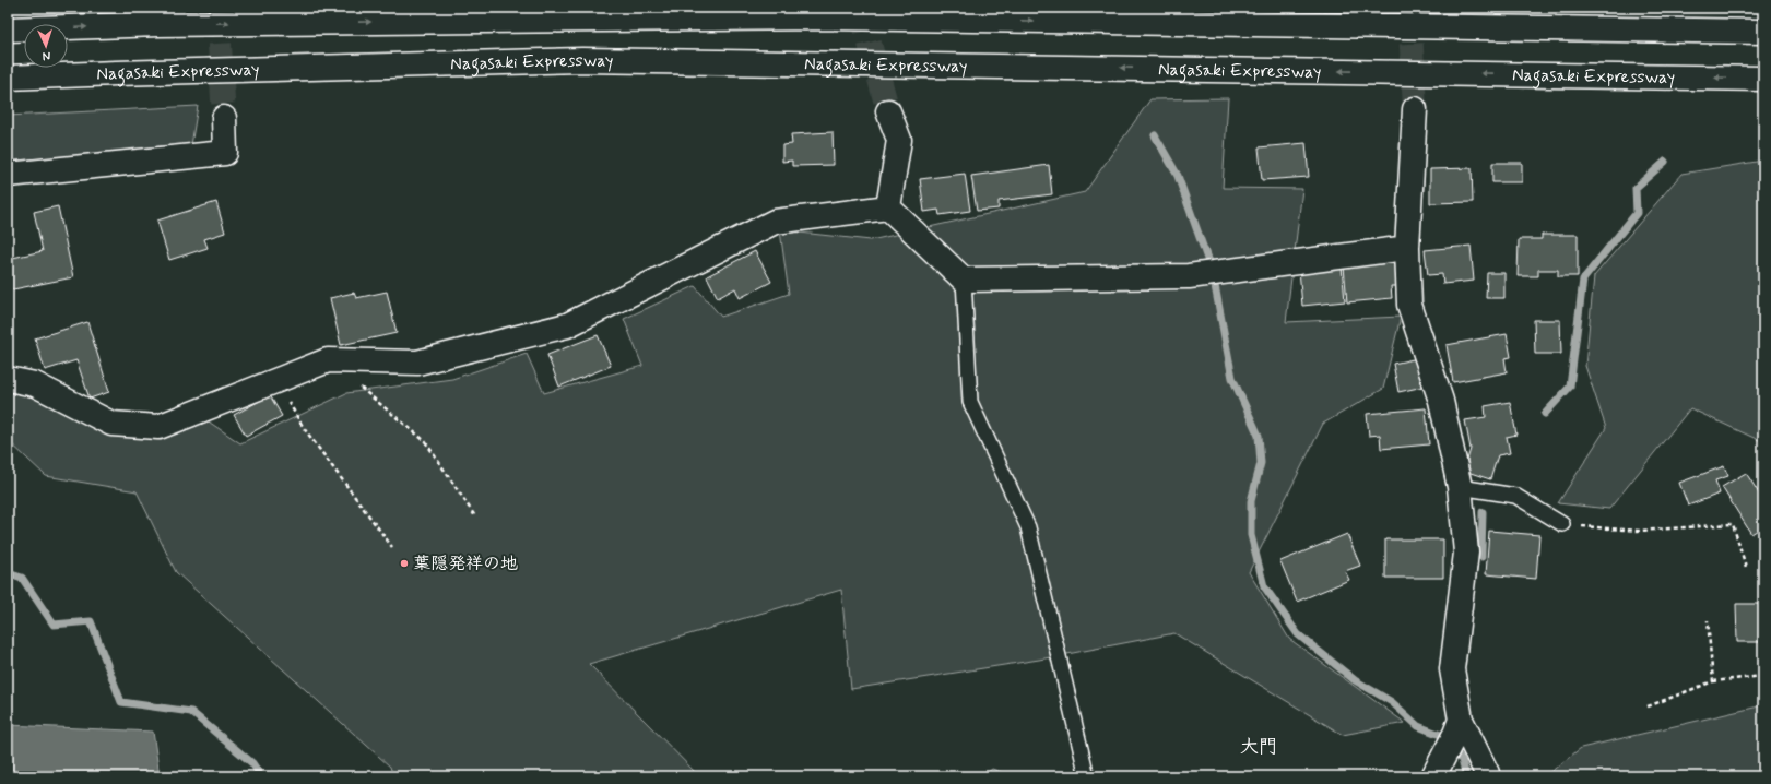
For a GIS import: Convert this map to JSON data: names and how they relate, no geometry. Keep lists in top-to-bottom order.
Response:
{
  "streets": {
    "main road": ["Nagasaki Expressway"]
  },
  "districts": ["大門"],
  "places": ["葉隠発祥の地"],
  "north": "bottom"
}
